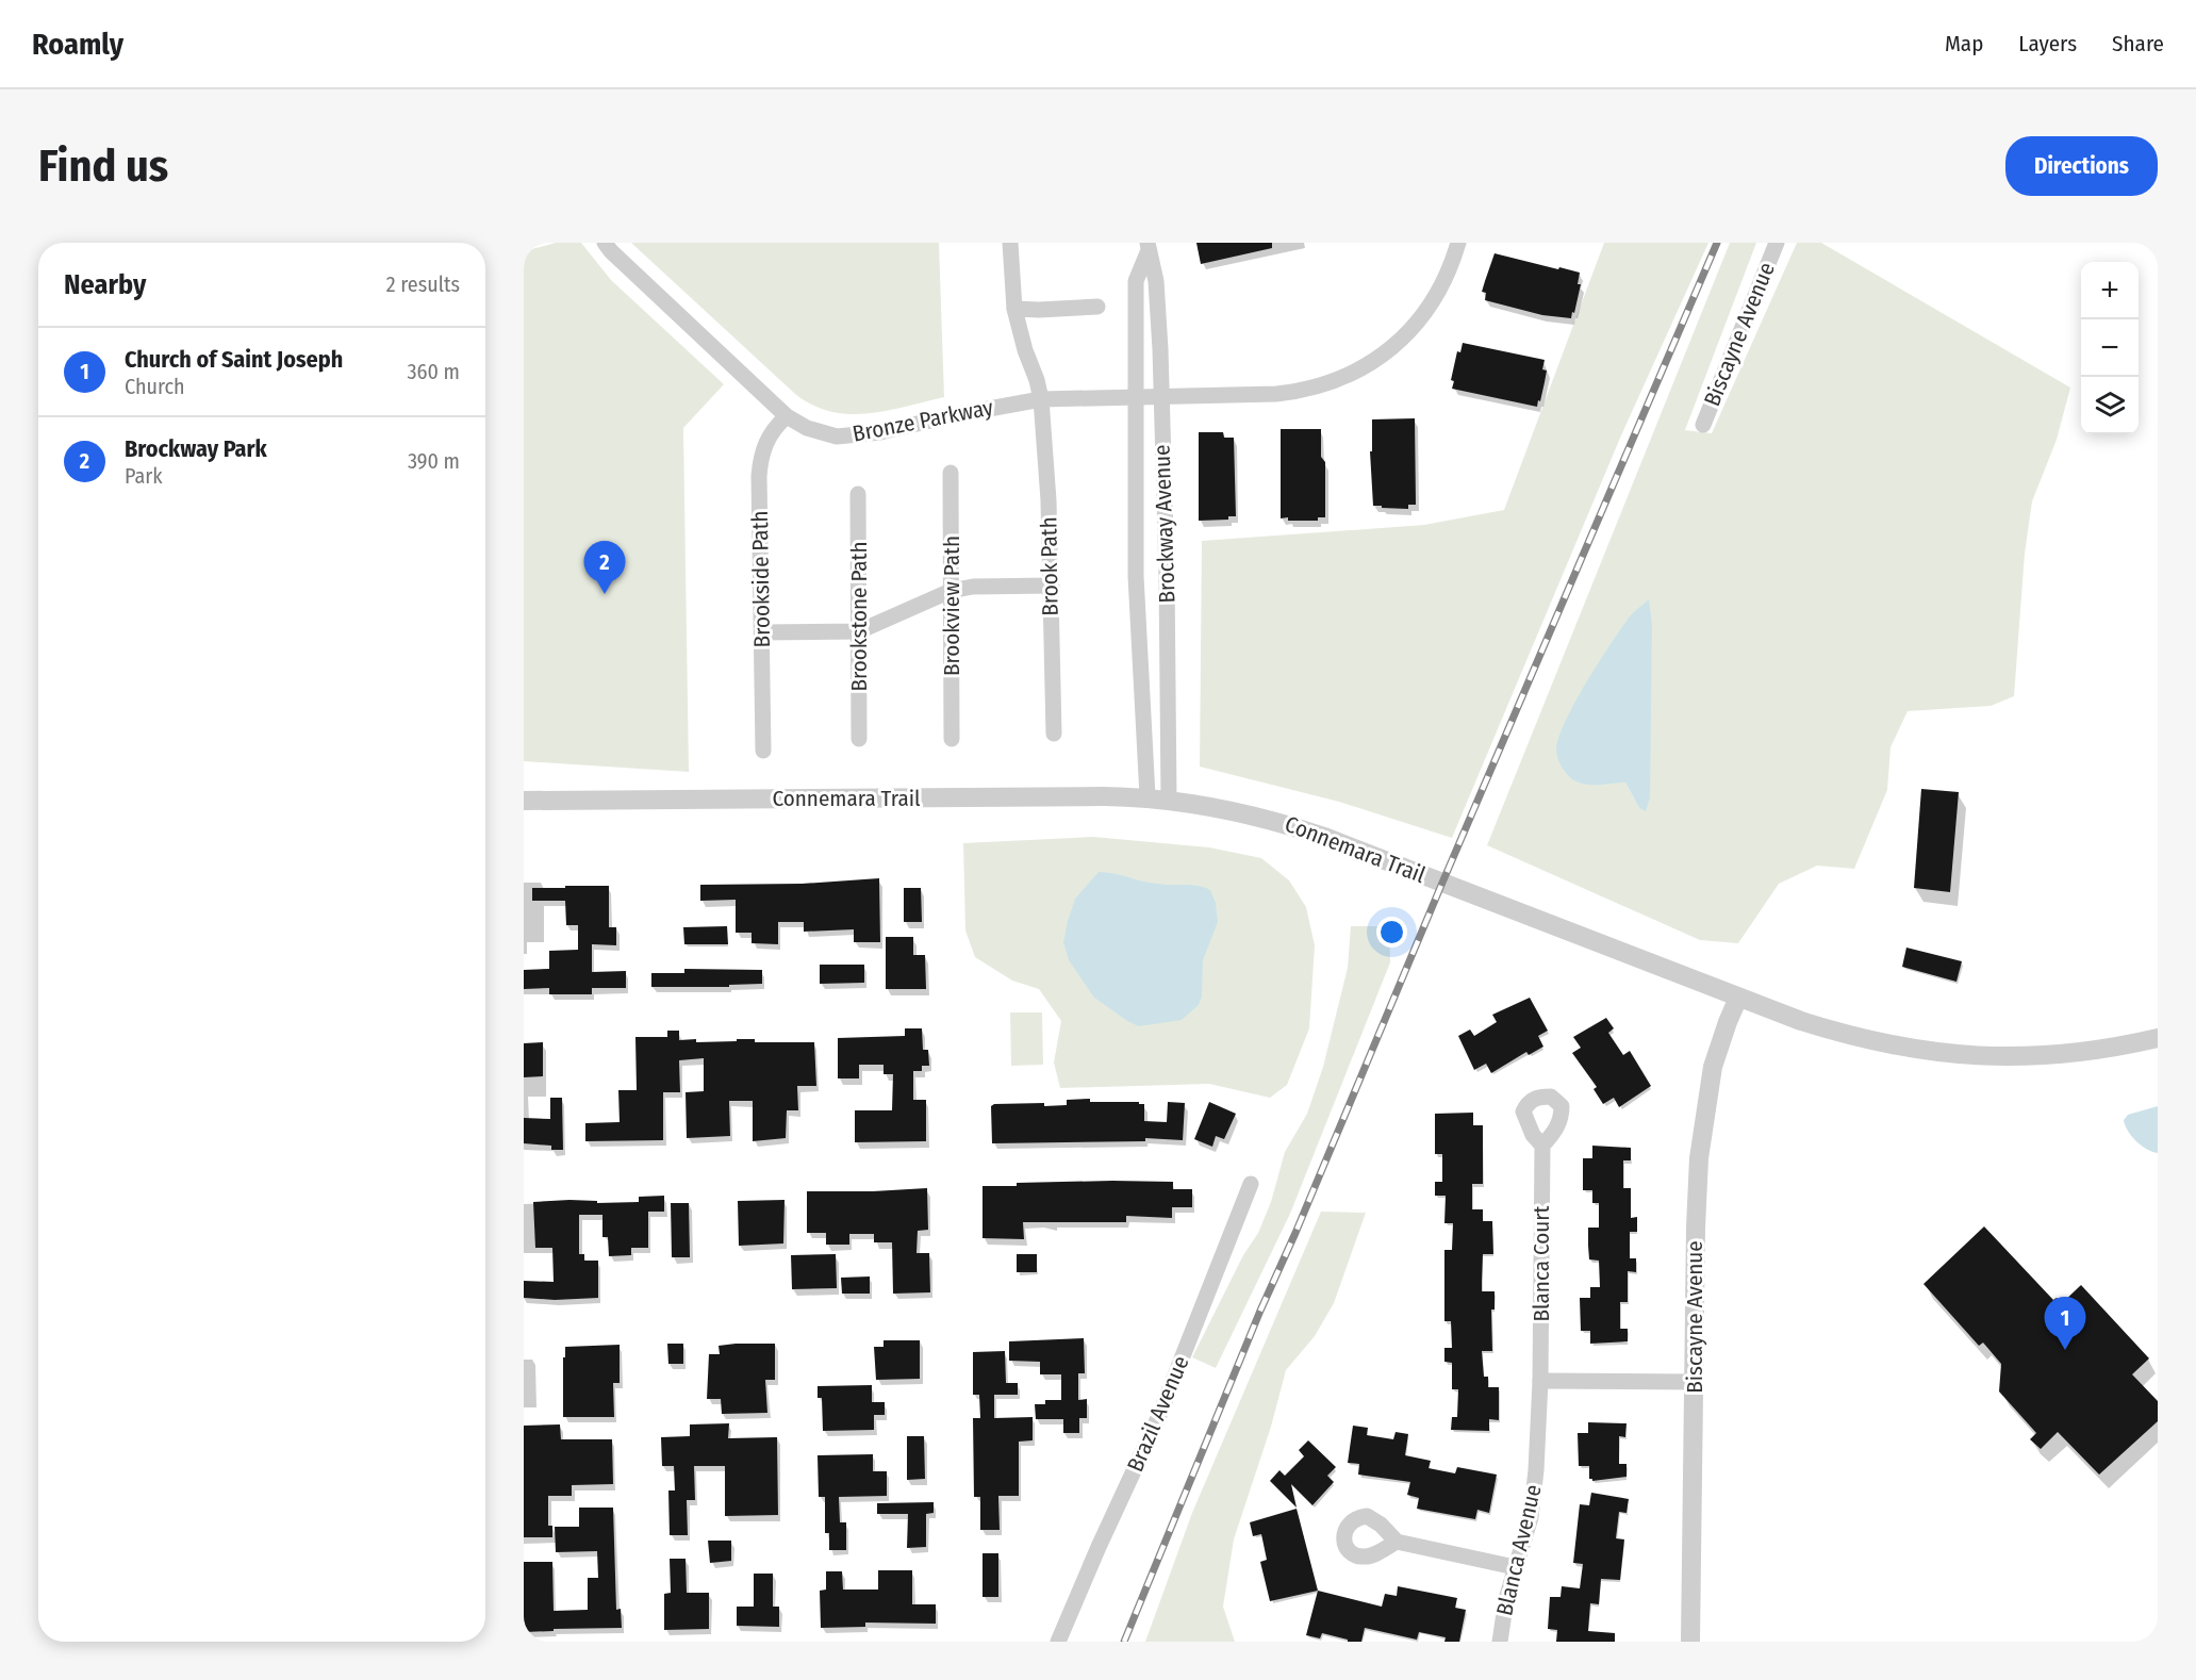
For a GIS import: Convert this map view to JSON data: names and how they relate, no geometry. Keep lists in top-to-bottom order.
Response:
{
  "streets": {
    "street": [
      "Biscayne Avenue",
      "Bronze Parkway",
      "Brockway Avenue",
      "Brook Path",
      "Brookside Path",
      "Brookview Path",
      "Brookstone Path",
      "Connemara Trail",
      "Blanca Court",
      "Brazil Avenue",
      "Blanca Avenue"
    ]
  },
  "crossings": [
    ["Biscayne Avenue", "Connemara Trail"],
    ["Bronze Parkway", "Brockway Avenue"],
    ["Bronze Parkway", "Brook Path"],
    ["Bronze Parkway", "Brookside Path"],
    ["Brockway Avenue", "Connemara Trail"],
    ["Blanca Court", "Blanca Avenue"]
  ],
  "page": {
    "header": "Roamly",
    "nav": ["Map", "Layers", "Share"],
    "buttons": "Directions",
    "title": "Find us",
    "heading": ["Nearby", "2 results"],
    "map_buttons": ["+", "−"],
    "list": [
      {
        "mark": "1",
        "name": "Church of Saint Joseph",
        "note": "Church",
        "value": "360 m"
      },
      {
        "mark": "2",
        "name": "Brockway Park",
        "note": "Park",
        "value": "390 m"
      }
    ],
    "pins": ["2", "1"]
  }
}
